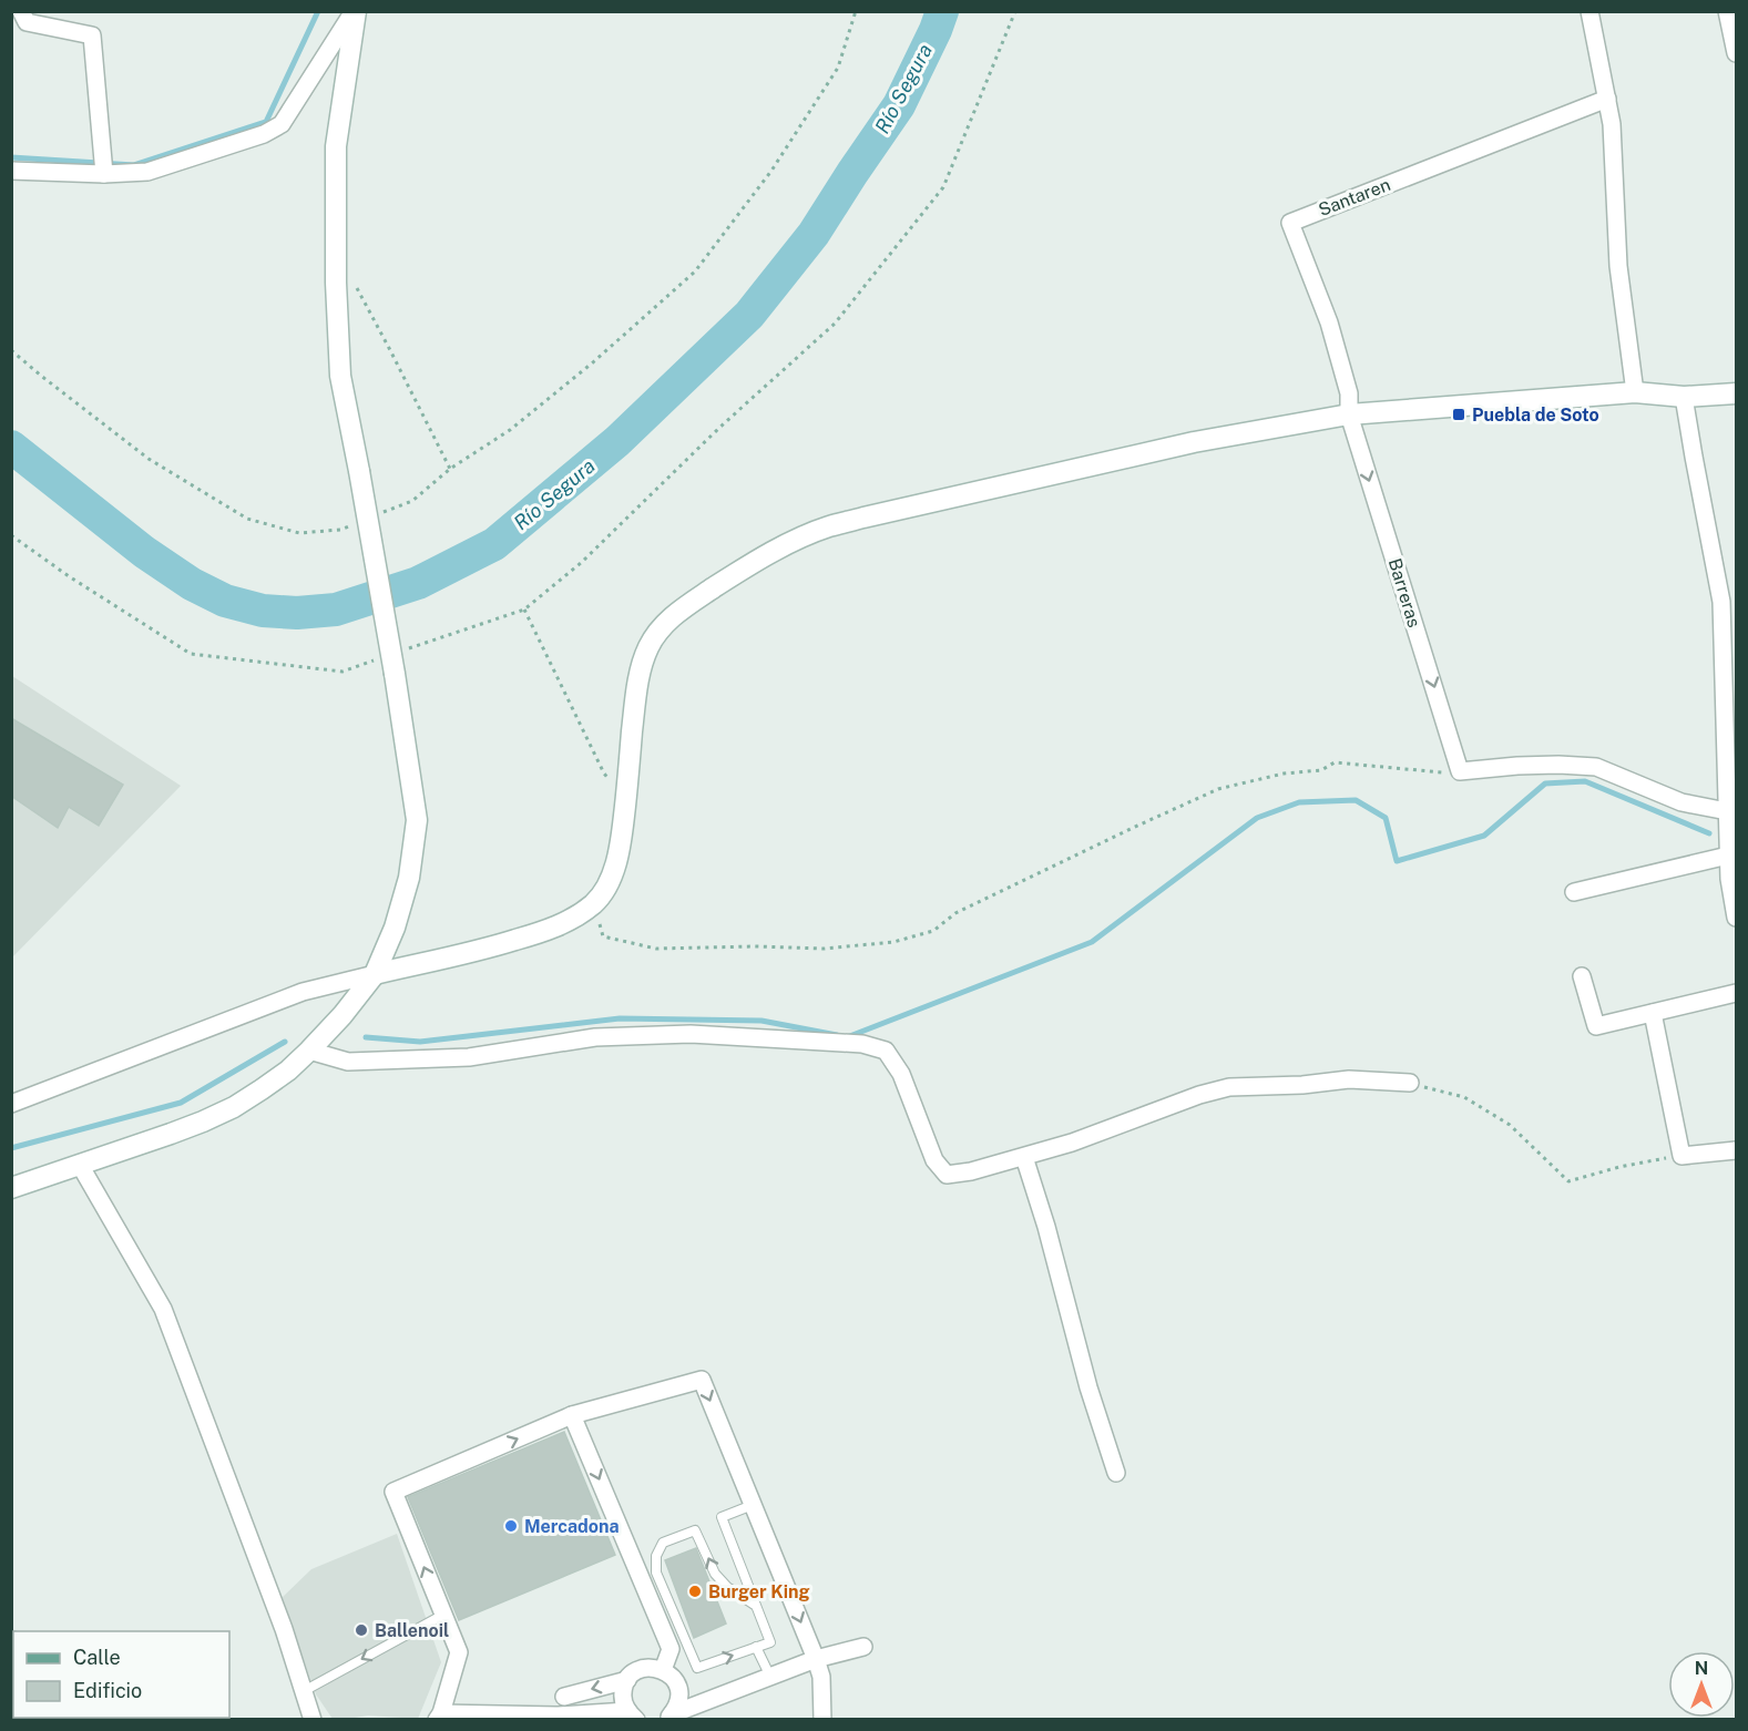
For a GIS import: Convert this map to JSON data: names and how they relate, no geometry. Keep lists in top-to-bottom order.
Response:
{
  "streets": {
    "street": ["Santaren", "Barreras"]
  },
  "crossings": [
    ["Santaren", "Barreras"]
  ],
  "one_way": ["Barreras"],
  "water": ["Río Segura"],
  "places": {
    "transit": ["Puebla de Soto"],
    "other": ["Mercadona", "Burger King", "Ballenoil"]
  },
  "legend": ["Calle", "Edificio"],
  "north": "top"
}
